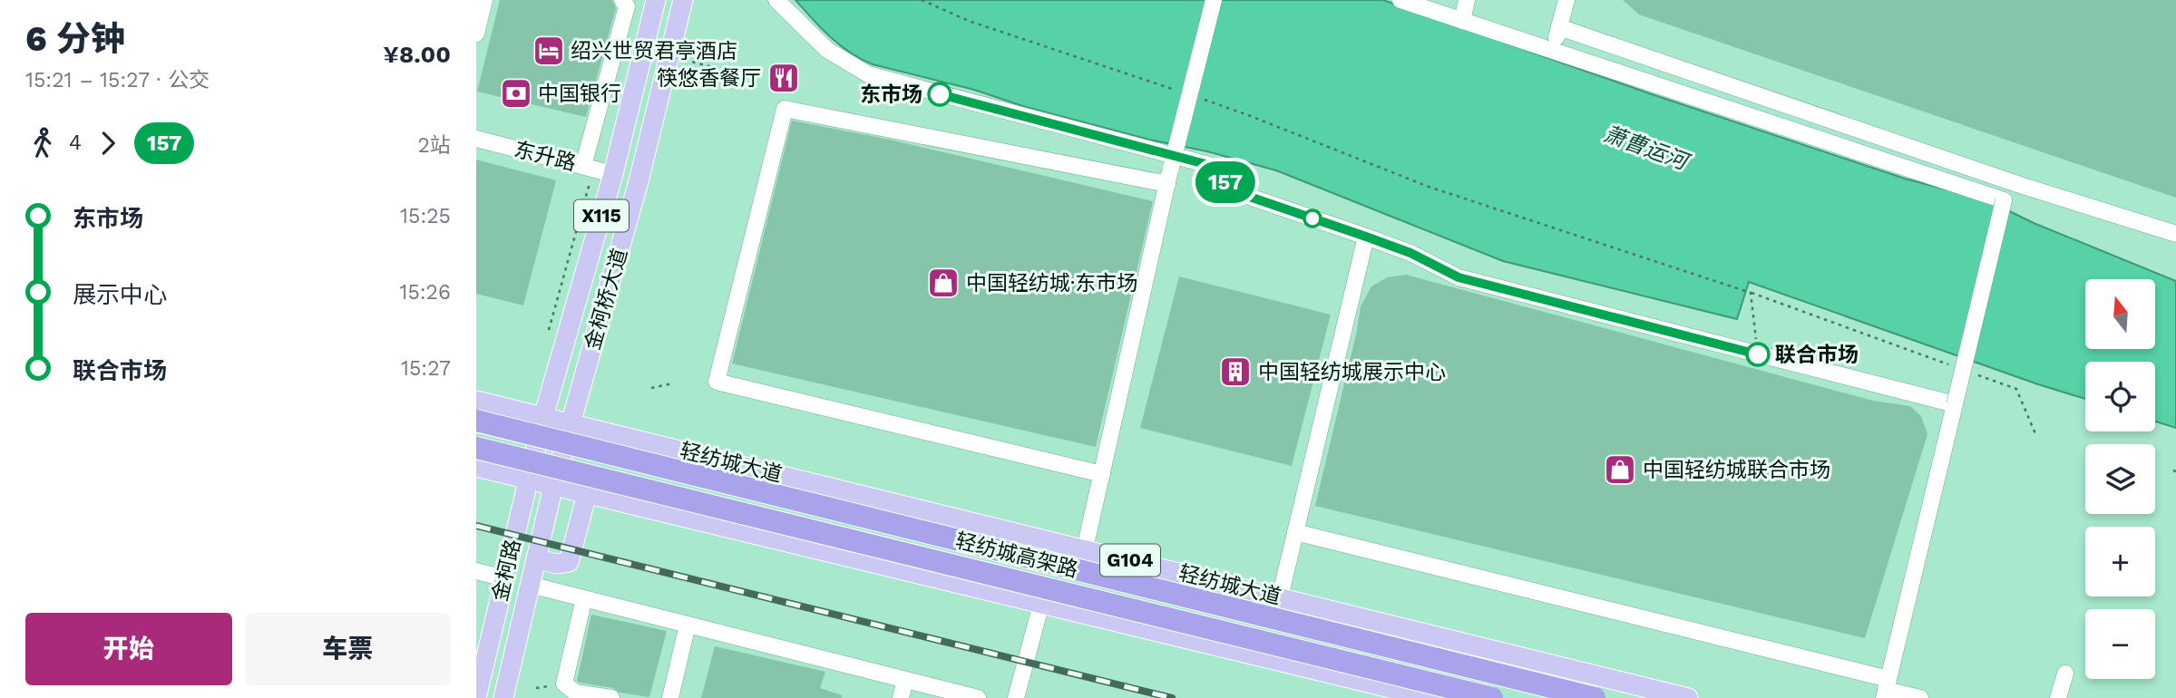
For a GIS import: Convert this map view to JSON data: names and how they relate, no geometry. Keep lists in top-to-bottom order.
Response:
{
  "streets": {
    "highway": ["轻纺城高架路"],
    "main road": [
      "X115",
      "金柯桥大道",
      "轻纺城大道",
      "G104",
      "金柯路"
    ],
    "street": ["东升路"]
  },
  "crossings": [
    ["东升路", "金柯桥大道"],
    ["金柯桥大道", "轻纺城大道"],
    ["金柯桥大道", "金柯路"]
  ],
  "water": ["萧曹运河"],
  "places": {
    "hotel": ["绍兴世贸君亭酒店"],
    "restaurant": ["筷悠香餐厅"],
    "bank": ["中国银行"],
    "other": ["东市场", "联合市场"],
    "shop": ["中国轻纺城·东市场", "中国轻纺城联合市场"],
    "building": ["中国轻纺城展示中心"]
  },
  "lines": ["bus line 157"],
  "north": "top",
  "page": {
    "heading": ["6 分钟", "15:21 – 15:27 · 公交", "¥8.00"],
    "on_map": "157",
    "legs": ["4", "157", "2站"],
    "list": [
      {
        "name": "东市场",
        "value": "15:25"
      },
      {
        "name": "展示中心",
        "value": "15:26"
      },
      {
        "name": "联合市场",
        "value": "15:27"
      }
    ],
    "map_buttons": ["+", "−"],
    "buttons": ["开始", "车票"]
  }
}
